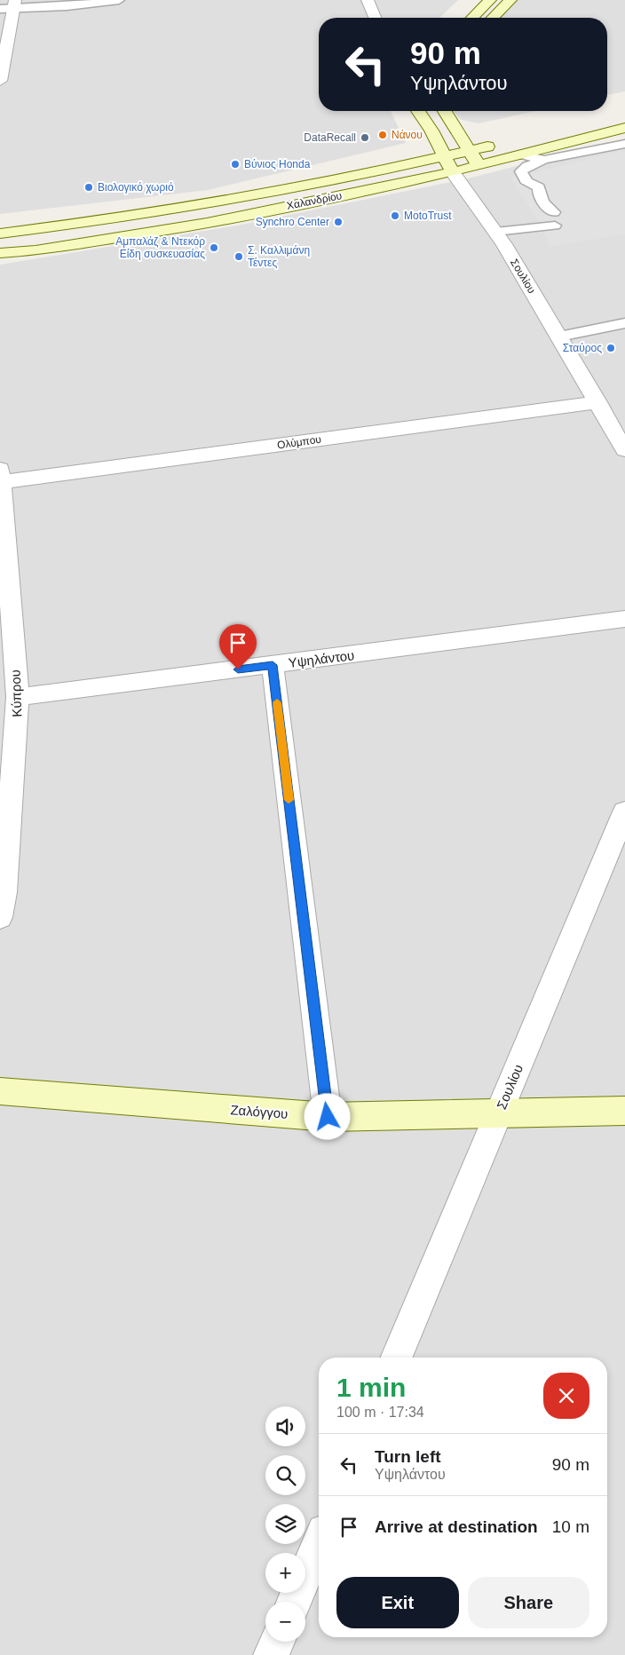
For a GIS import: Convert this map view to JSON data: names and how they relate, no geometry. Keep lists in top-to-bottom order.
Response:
{
  "streets": {
    "main road": ["Χαλανδρίου", "Σουλίου", "Ζαλόγγου"],
    "street": ["Ολύμπου", "Υψηλάντου", "Κύπρου"]
  },
  "crossings": [
    ["Χαλανδρίου", "Σουλίου"],
    ["Σουλίου", "Ολύμπου"],
    ["Σουλίου", "Ζαλόγγου"],
    ["Ολύμπου", "Κύπρου"],
    ["Υψηλάντου", "Κύπρου"]
  ],
  "places": [
    "Νάνου",
    "DataRecall",
    "Βύνιος Honda",
    "Βιολογικό χωριό",
    "MotoTrust",
    "Synchro Center",
    "Αμπαλάζ & Ντεκόρ Είδη συσκευασίας",
    "Σ. Καλλιμάνη Τέντες",
    "Σταύρος"
  ],
  "page": {
    "turn": ["90 m", "Υψηλάντου"],
    "heading": ["1 min", "100 m · 17:34"],
    "map_buttons": ["+", "−"],
    "list": [
      {
        "name": "Turn left",
        "note": "Υψηλάντου",
        "value": "90 m"
      },
      {
        "name": "Arrive at destination",
        "value": "10 m"
      }
    ],
    "buttons": ["Exit", "Share"]
  }
}
